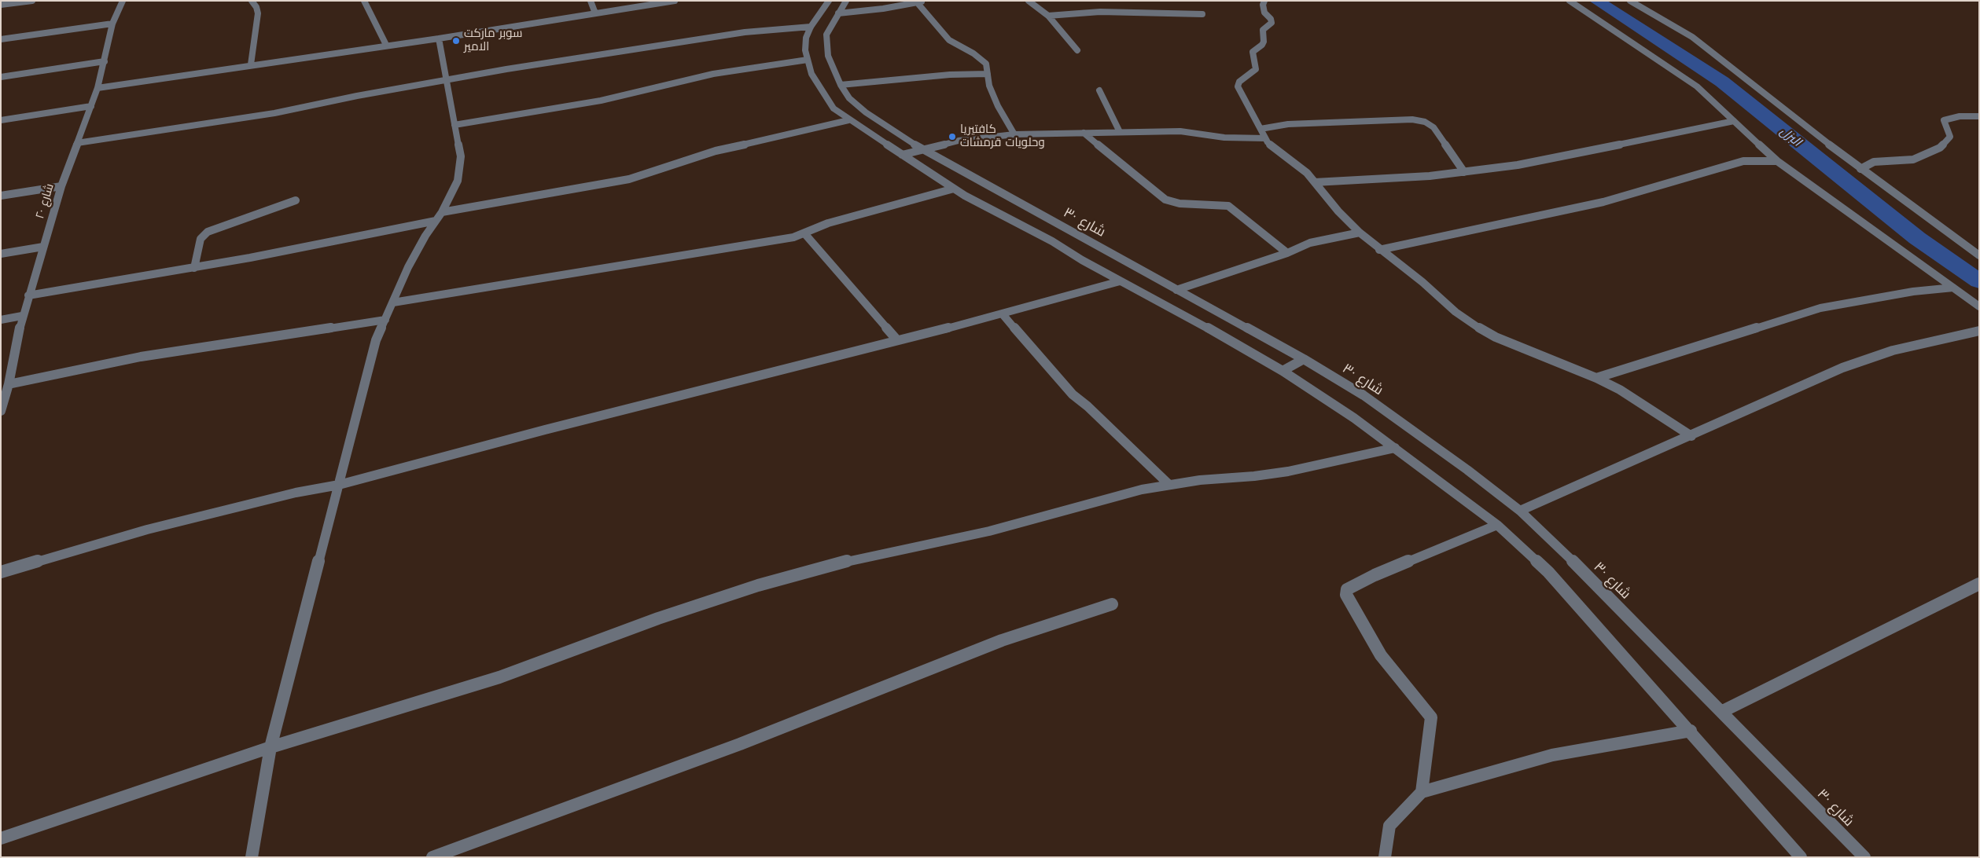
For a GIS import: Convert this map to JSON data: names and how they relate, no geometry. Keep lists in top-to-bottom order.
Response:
{
  "streets": {
    "street": ["شارع ٢٠", "شارع ٣٠"]
  },
  "water": ["البزل"],
  "places": ["سوبر ماركت الامير", "كافتيريا وحلويات قرمشات"]
}
